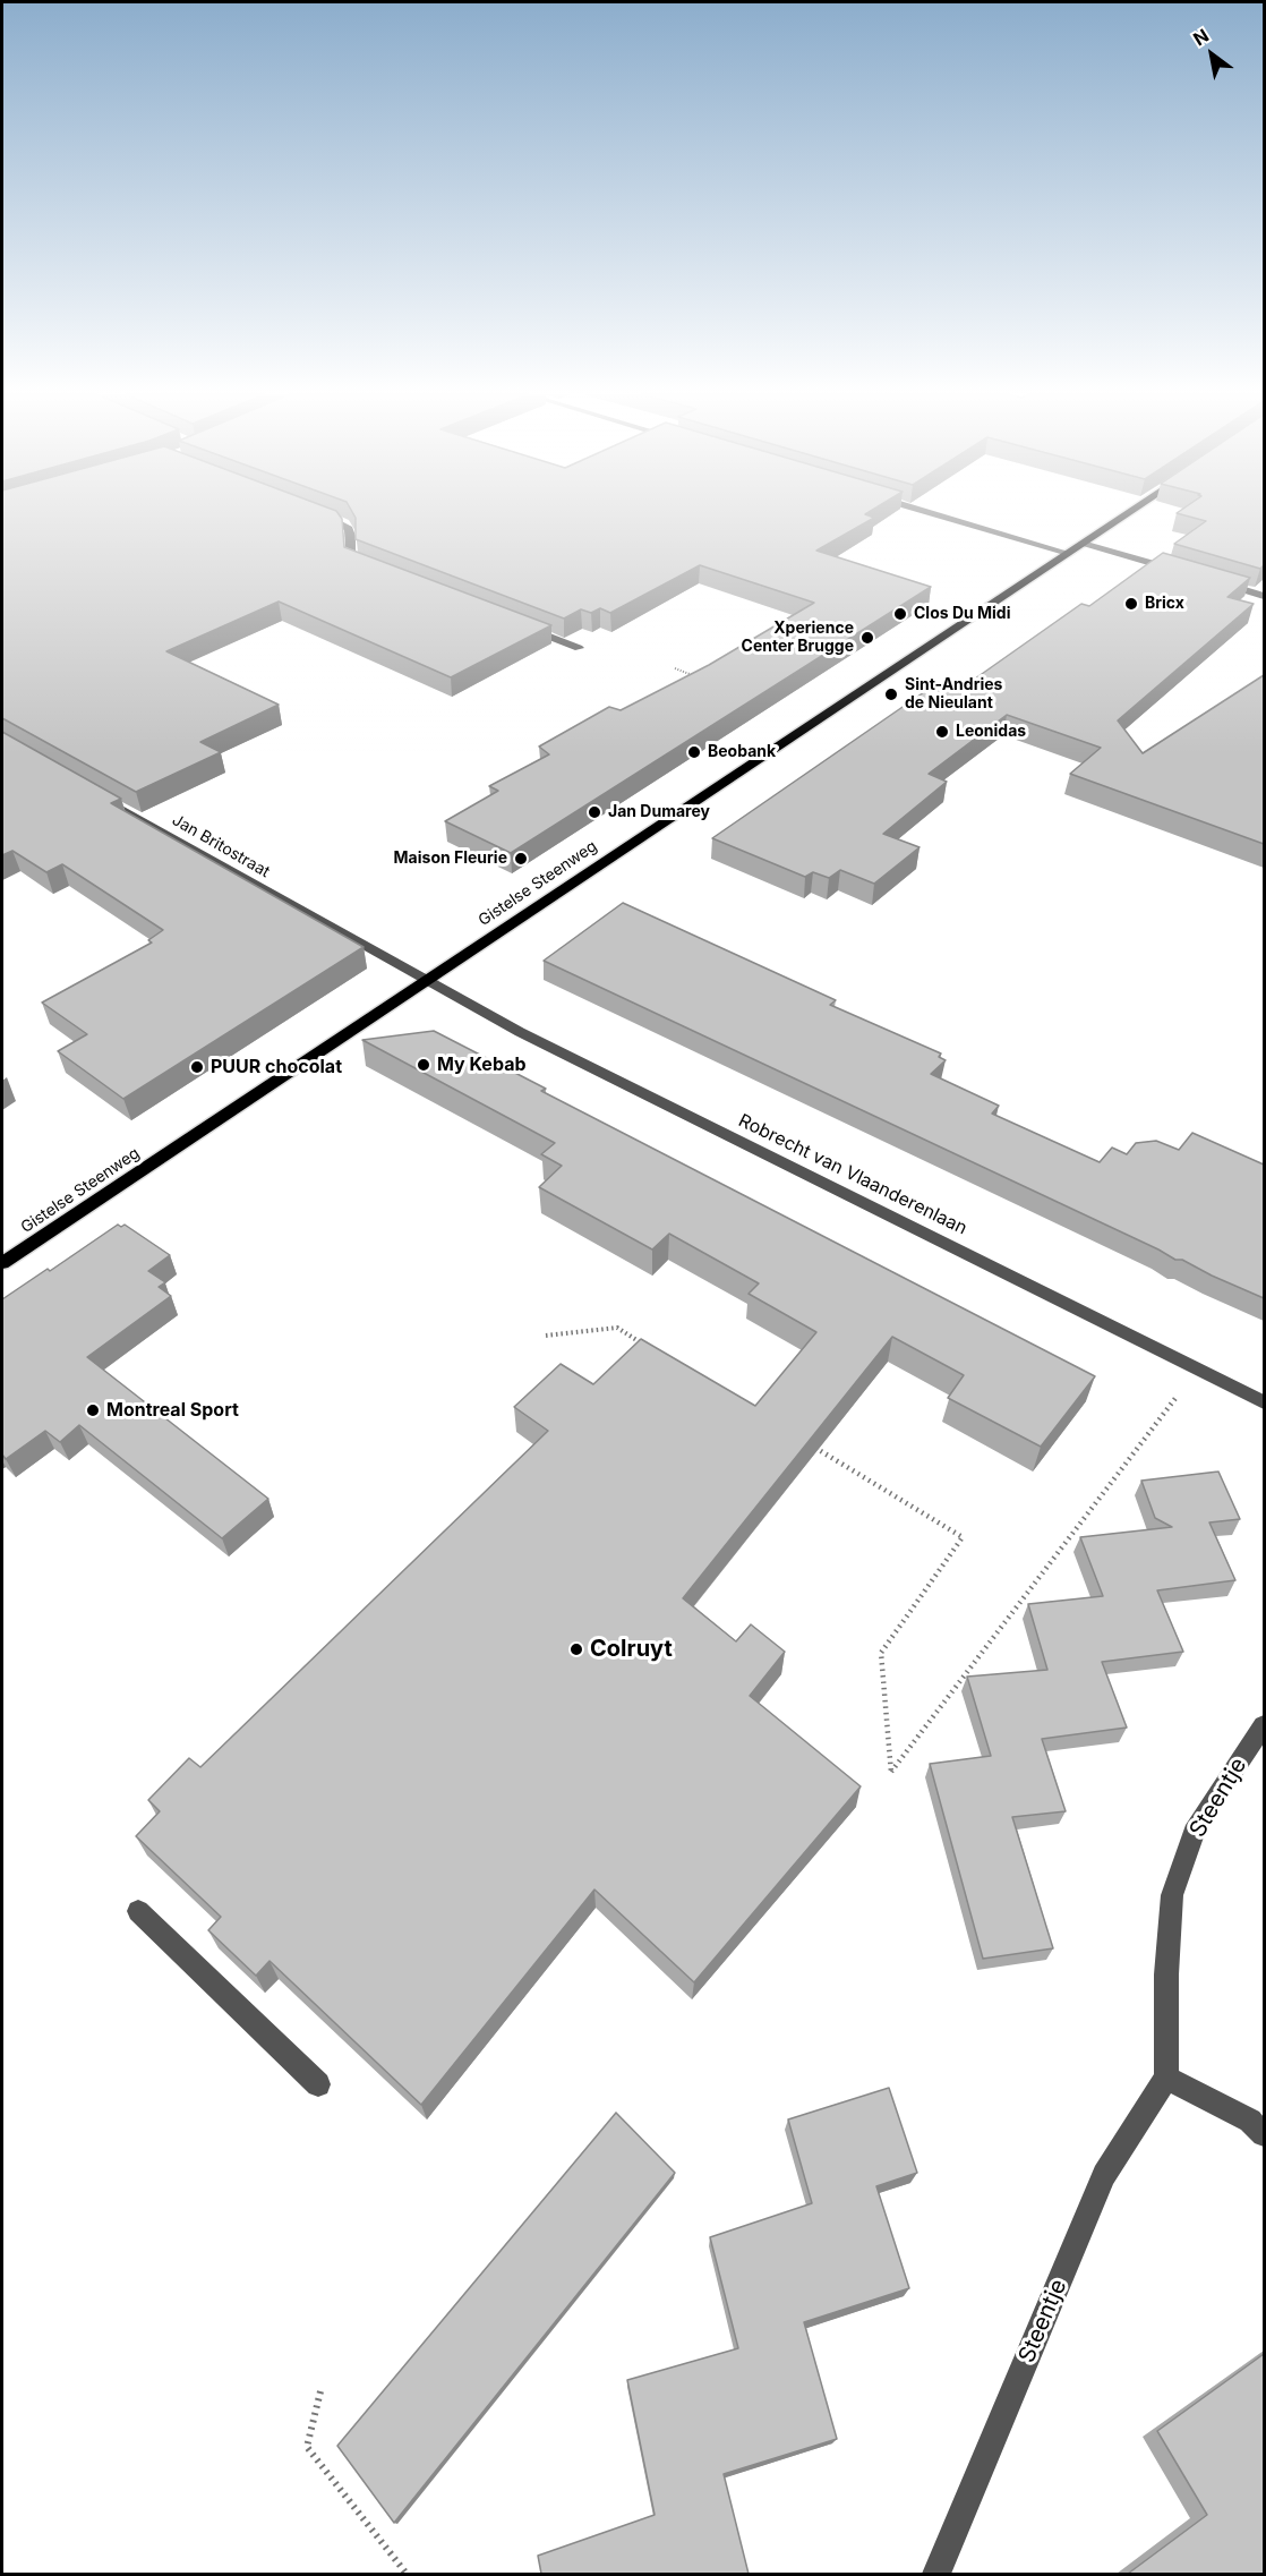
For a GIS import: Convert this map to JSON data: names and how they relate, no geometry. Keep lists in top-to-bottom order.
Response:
{
  "streets": {
    "main road": ["Gistelse Steenweg"],
    "street": ["Jan Britostraat", "Robrecht van Vlaanderenlaan", "Steentje"]
  },
  "crossings": [
    ["Jan Britostraat", "Gistelse Steenweg"],
    ["Jan Britostraat", "Robrecht van Vlaanderenlaan"],
    ["Gistelse Steenweg", "Robrecht van Vlaanderenlaan"]
  ],
  "places": [
    "Bricx",
    "Clos Du Midi",
    "Xperience Center Brugge",
    "Sint-Andries de Nieulant",
    "Leonidas",
    "Beobank",
    "Jan Dumarey",
    "Maison Fleurie",
    "My Kebab",
    "PUUR chocolat",
    "Montreal Sport",
    "Colruyt"
  ],
  "north": "top left"
}
